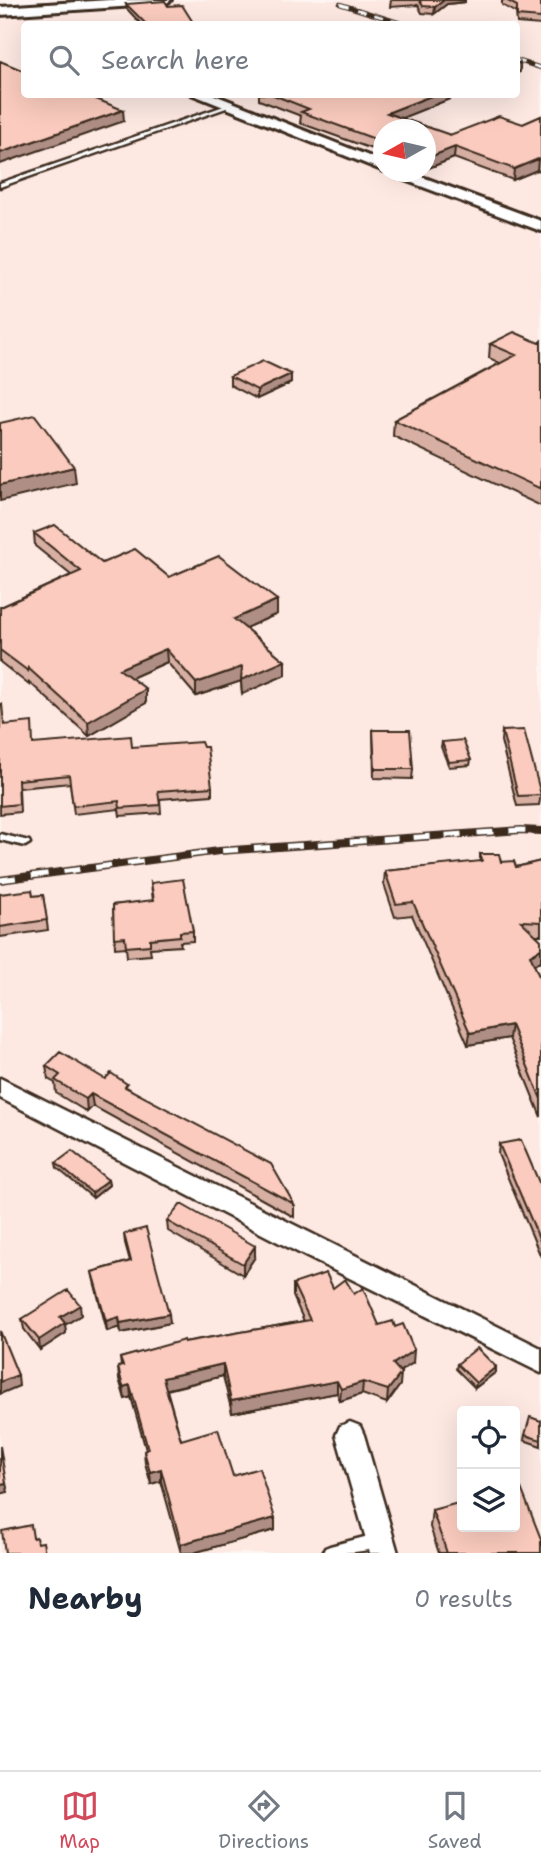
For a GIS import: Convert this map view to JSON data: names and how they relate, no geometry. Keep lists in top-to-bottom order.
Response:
{
  "north": "left",
  "page": {
    "search": "Search here",
    "heading": ["Nearby", "0 results"],
    "nav": ["Map", "Directions", "Saved"]
  }
}
